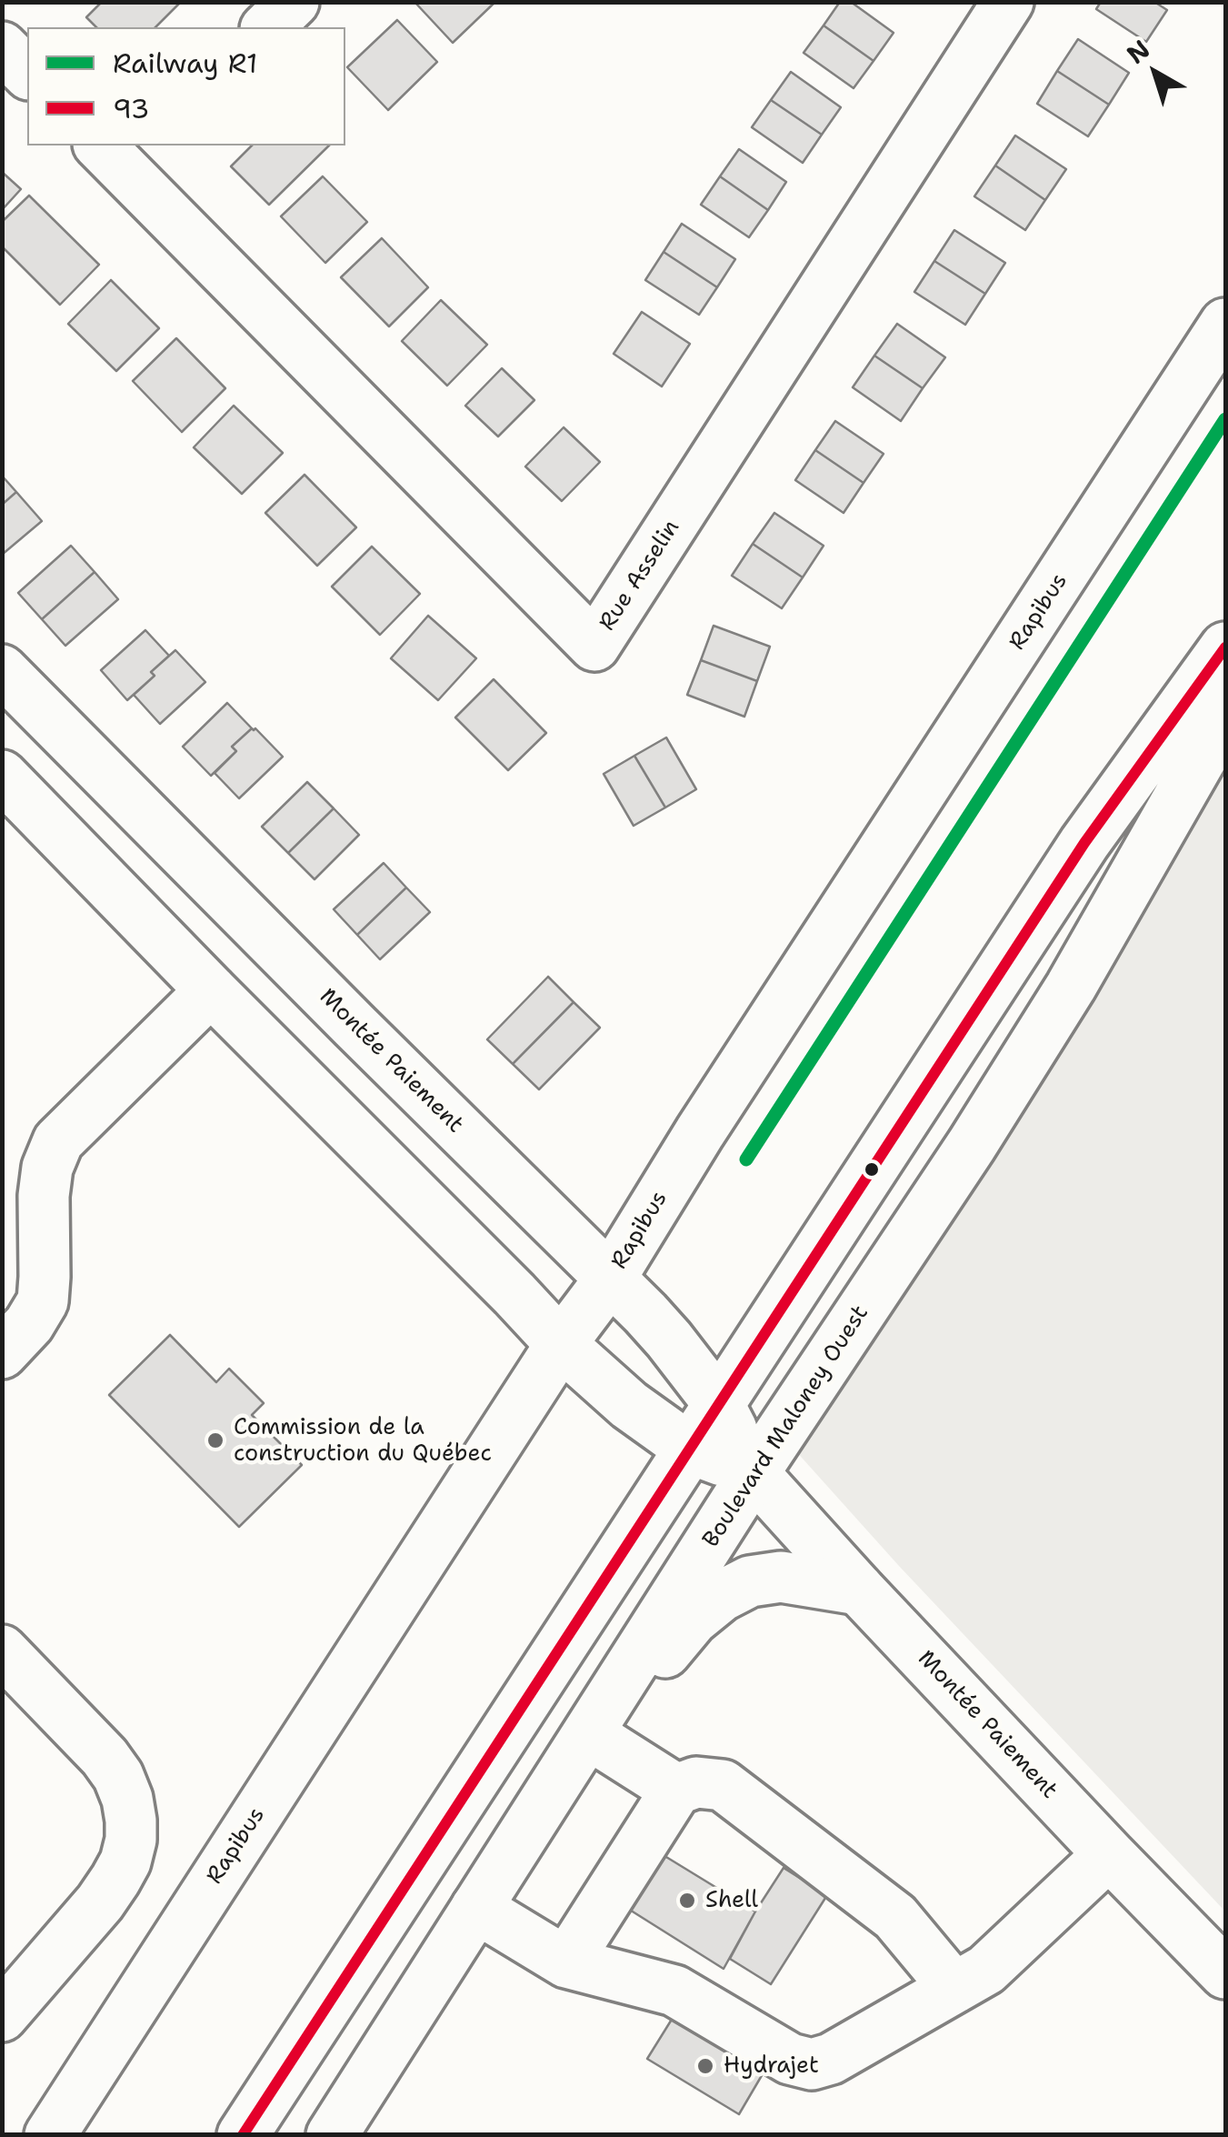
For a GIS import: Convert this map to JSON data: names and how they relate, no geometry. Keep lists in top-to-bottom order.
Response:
{
  "streets": {
    "main road": [
      "Rue Asselin",
      "Rapibus",
      "Montée Paiement",
      "Boulevard Maloney Ouest"
    ]
  },
  "crossings": [
    ["Rapibus", "Montée Paiement"],
    ["Montée Paiement", "Boulevard Maloney Ouest"]
  ],
  "places": ["Commission de la construction du Québec", "Shell", "Hydrajet"],
  "lines": ["rail line R1", "transit line 93"],
  "legend": ["Railway R1", "93"],
  "north": "top left"
}
